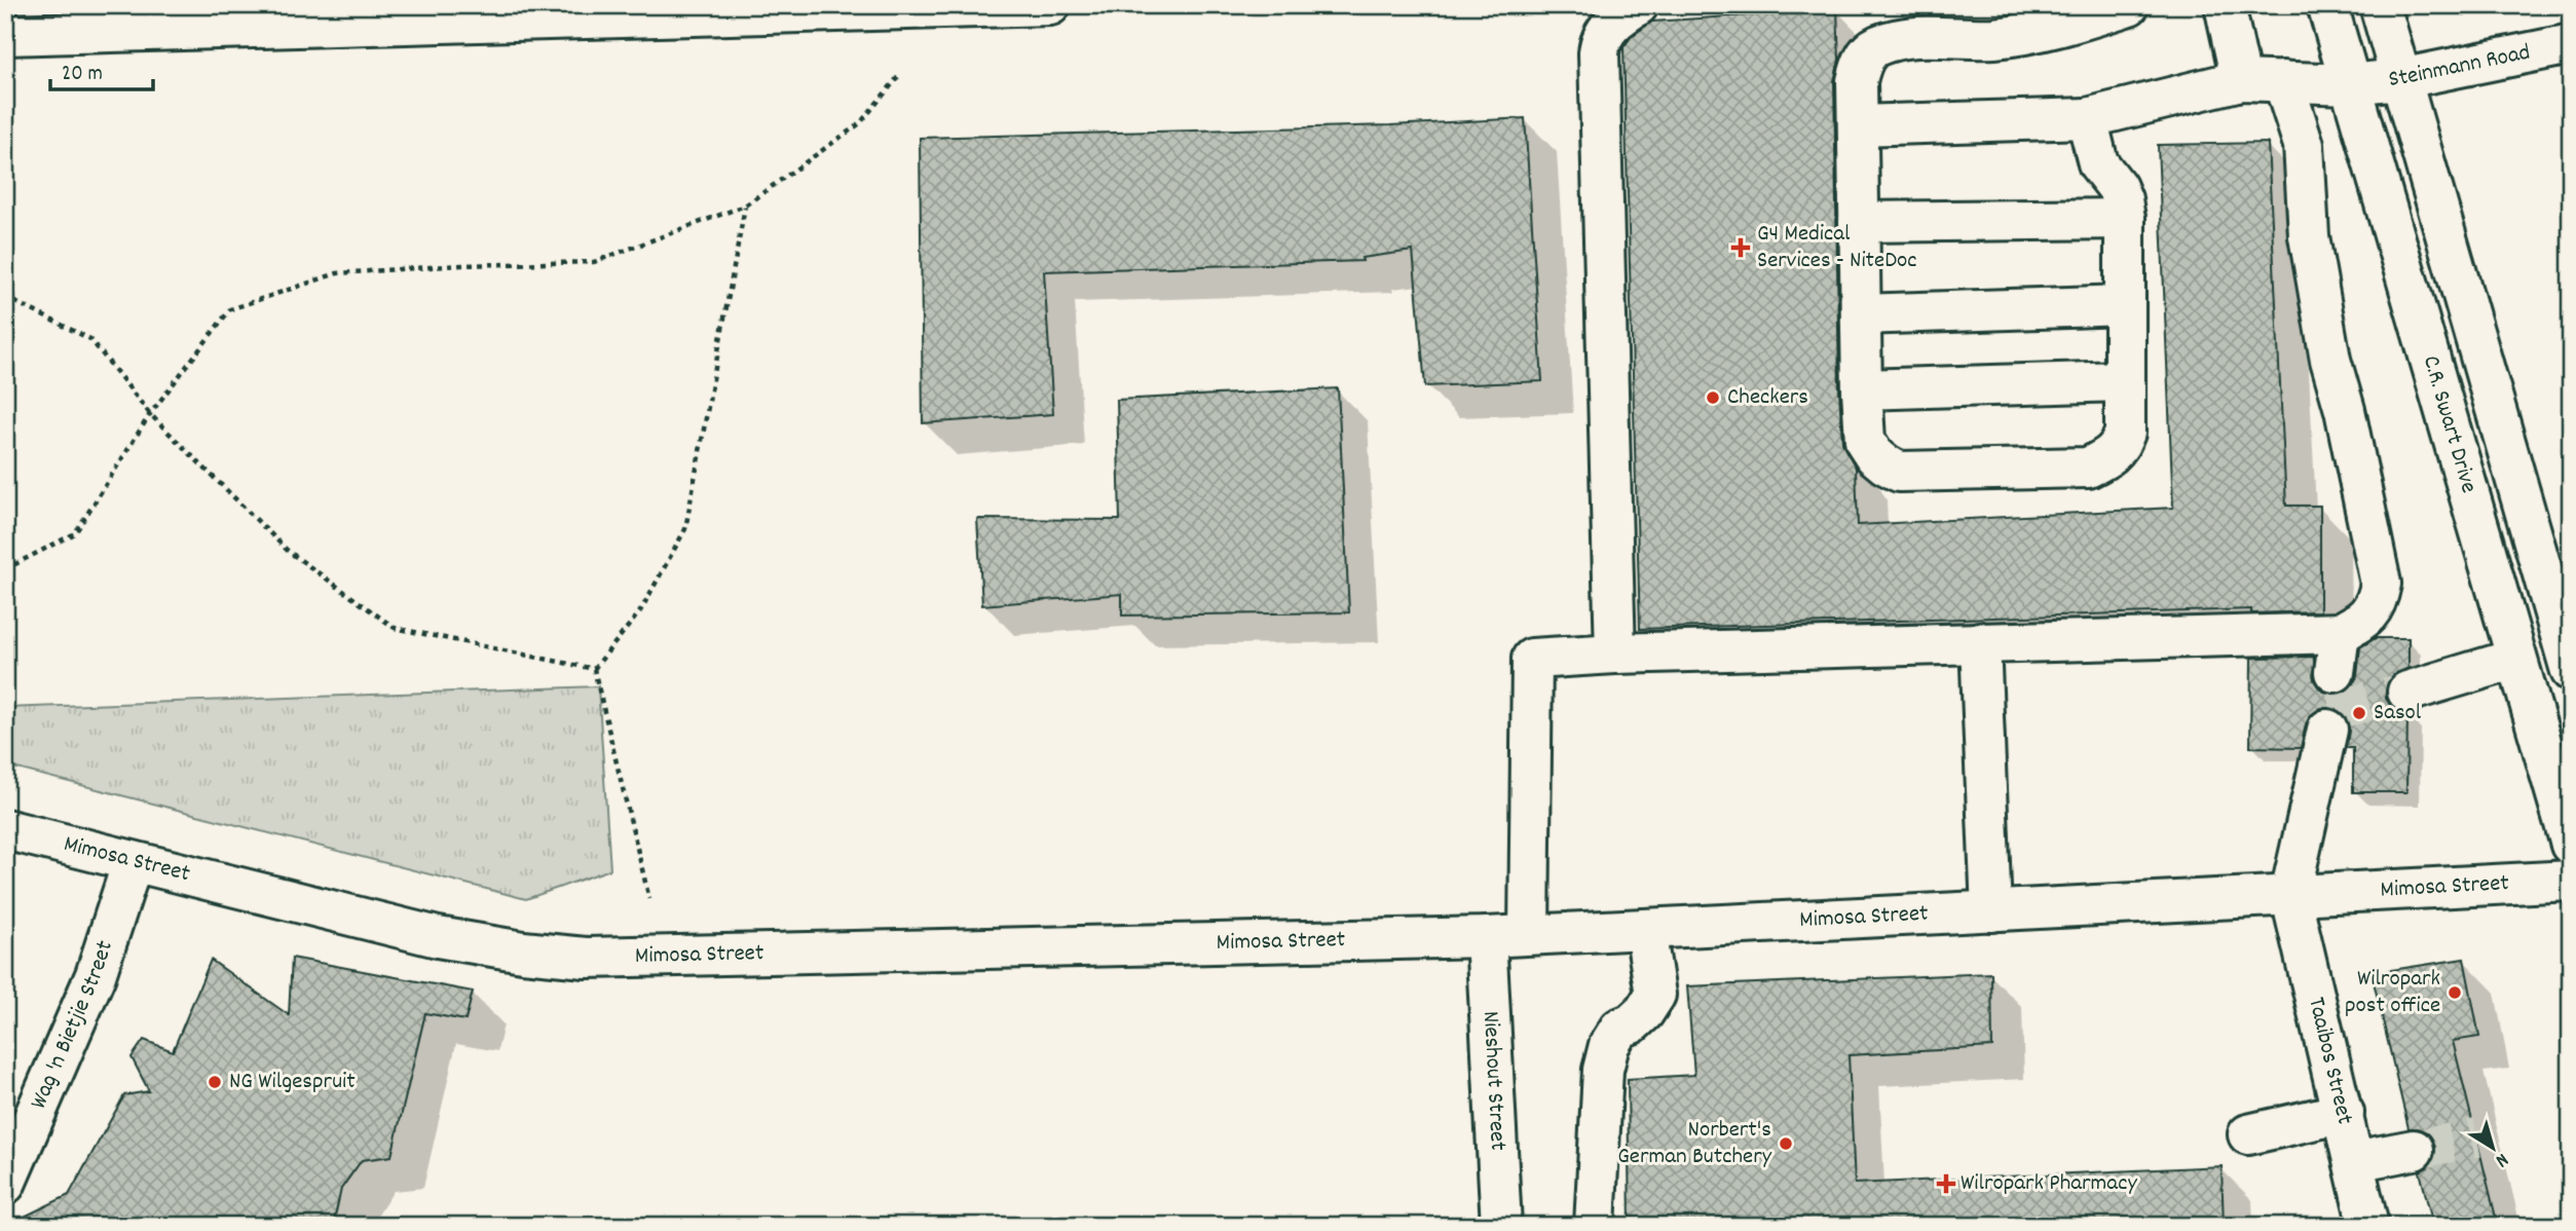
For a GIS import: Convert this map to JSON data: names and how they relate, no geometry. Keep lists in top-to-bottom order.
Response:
{
  "streets": {
    "street": [
      "Steinmann Road",
      "C.R. Swart Drive",
      "Mimosa Street",
      "Wag 'n Bietjie Street",
      "Taaibos Street",
      "Nieshout Street"
    ]
  },
  "crossings": [
    ["Steinmann Road", "C.R. Swart Drive"],
    ["Mimosa Street", "Wag 'n Bietjie Street"],
    ["Mimosa Street", "Taaibos Street"],
    ["Mimosa Street", "Nieshout Street"]
  ],
  "places": {
    "health": ["G4 Medical Services - NiteDoc", "Wilropark Pharmacy"],
    "other": [
      "Checkers",
      "Sasol",
      "Wilropark post office",
      "NG Wilgespruit",
      "Norbert's German Butchery"
    ]
  },
  "scale_bar": "20 m",
  "north": "bottom right"
}
